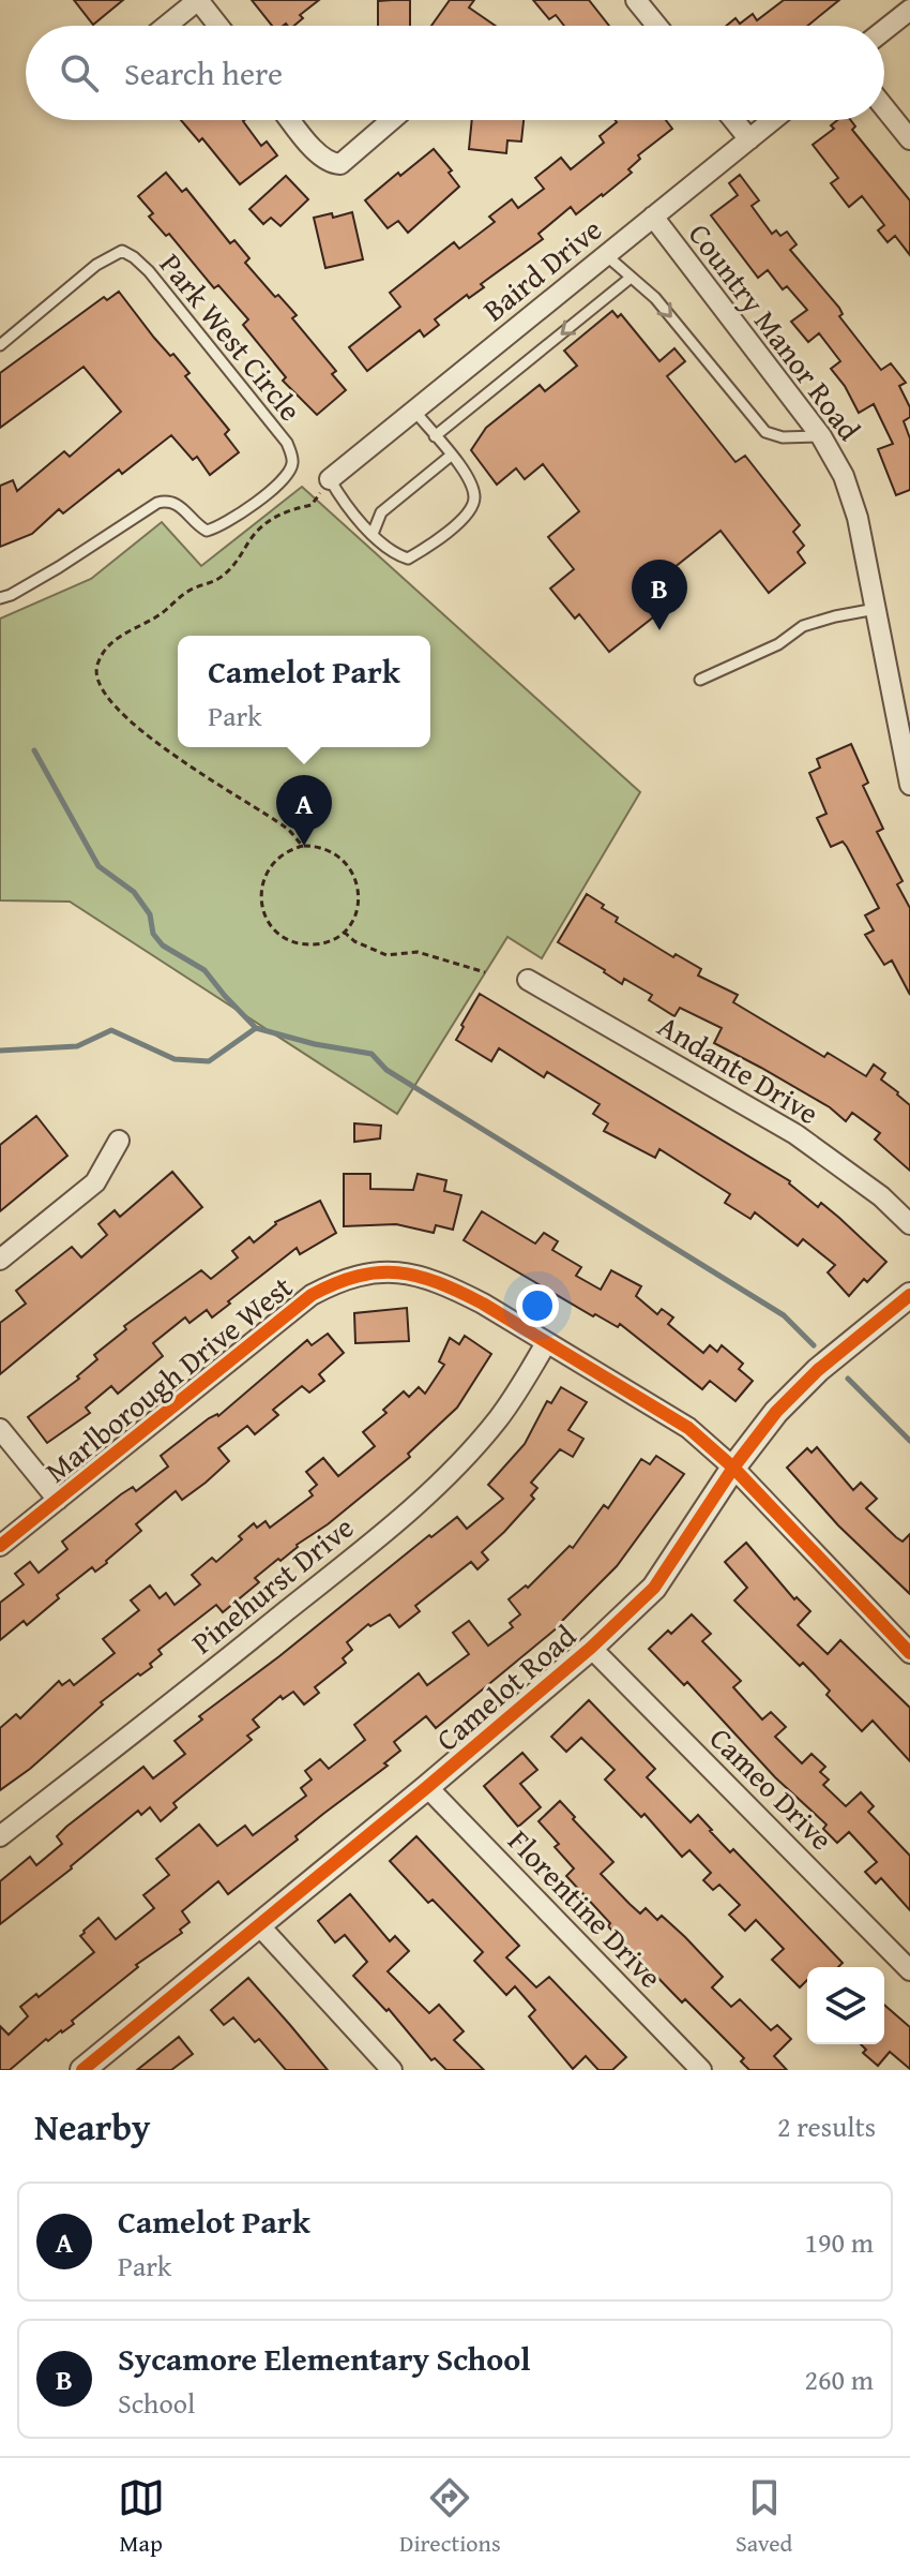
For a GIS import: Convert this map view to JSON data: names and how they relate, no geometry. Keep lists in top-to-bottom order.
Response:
{
  "streets": {
    "street": [
      "Baird Drive",
      "Country Manor Road",
      "Andante Drive",
      "Marlborough Drive West",
      "Pinehurst Drive",
      "Camelot Road",
      "Cameo Drive",
      "Florentine Drive"
    ],
    "lane": ["Park West Circle"]
  },
  "crossings": [
    ["Baird Drive", "Country Manor Road"],
    ["Marlborough Drive West", "Pinehurst Drive"],
    ["Marlborough Drive West", "Camelot Road"],
    ["Camelot Road", "Cameo Drive"],
    ["Camelot Road", "Florentine Drive"]
  ],
  "page": {
    "search": "Search here",
    "pins": ["B", "A"],
    "popup": ["Camelot Park", "Park"],
    "heading": ["Nearby", "2 results"],
    "list": [
      {
        "mark": "A",
        "name": "Camelot Park",
        "note": "Park",
        "value": "190 m"
      },
      {
        "mark": "B",
        "name": "Sycamore Elementary School",
        "note": "School",
        "value": "260 m"
      }
    ],
    "nav": ["Map", "Directions", "Saved"]
  }
}
